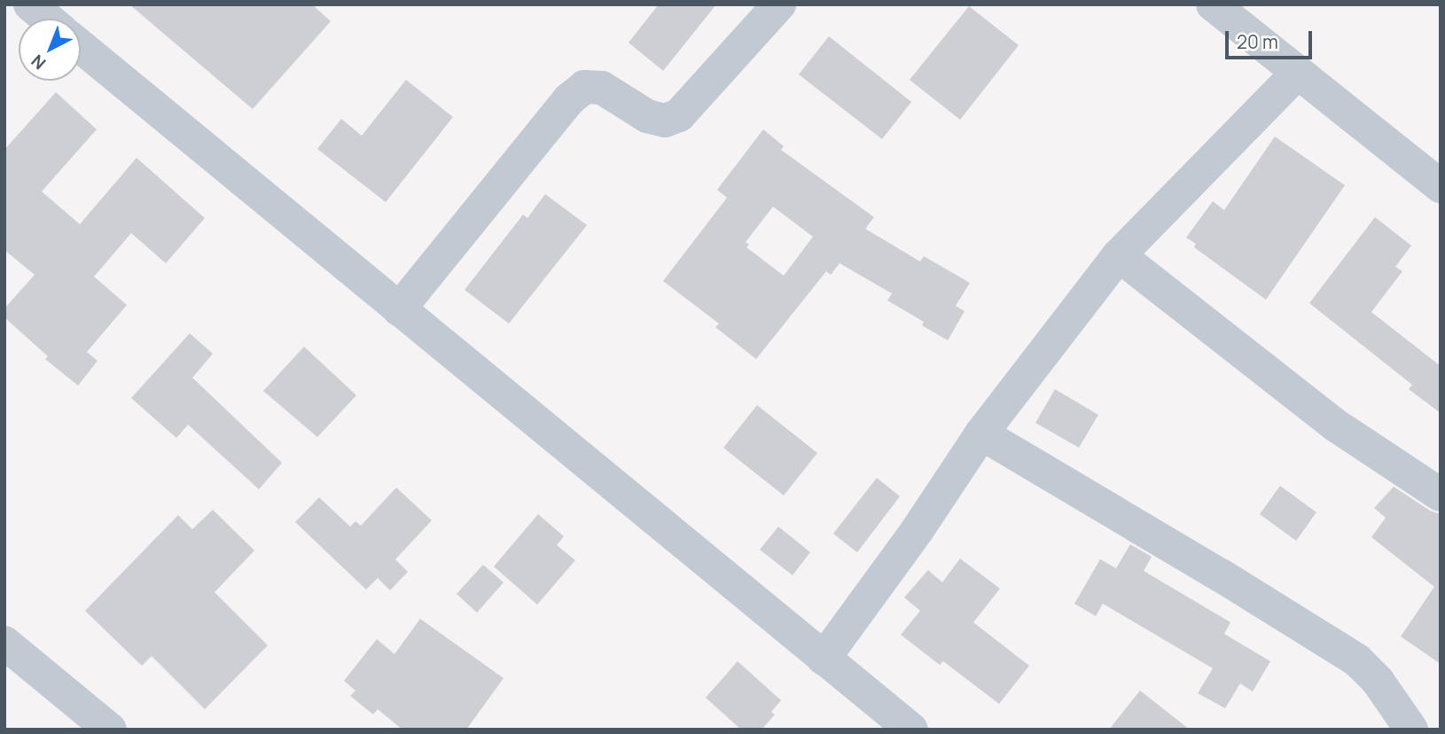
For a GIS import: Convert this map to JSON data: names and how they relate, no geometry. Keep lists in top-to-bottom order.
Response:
{
  "scale_bar": "20 m",
  "north": "bottom left"
}
